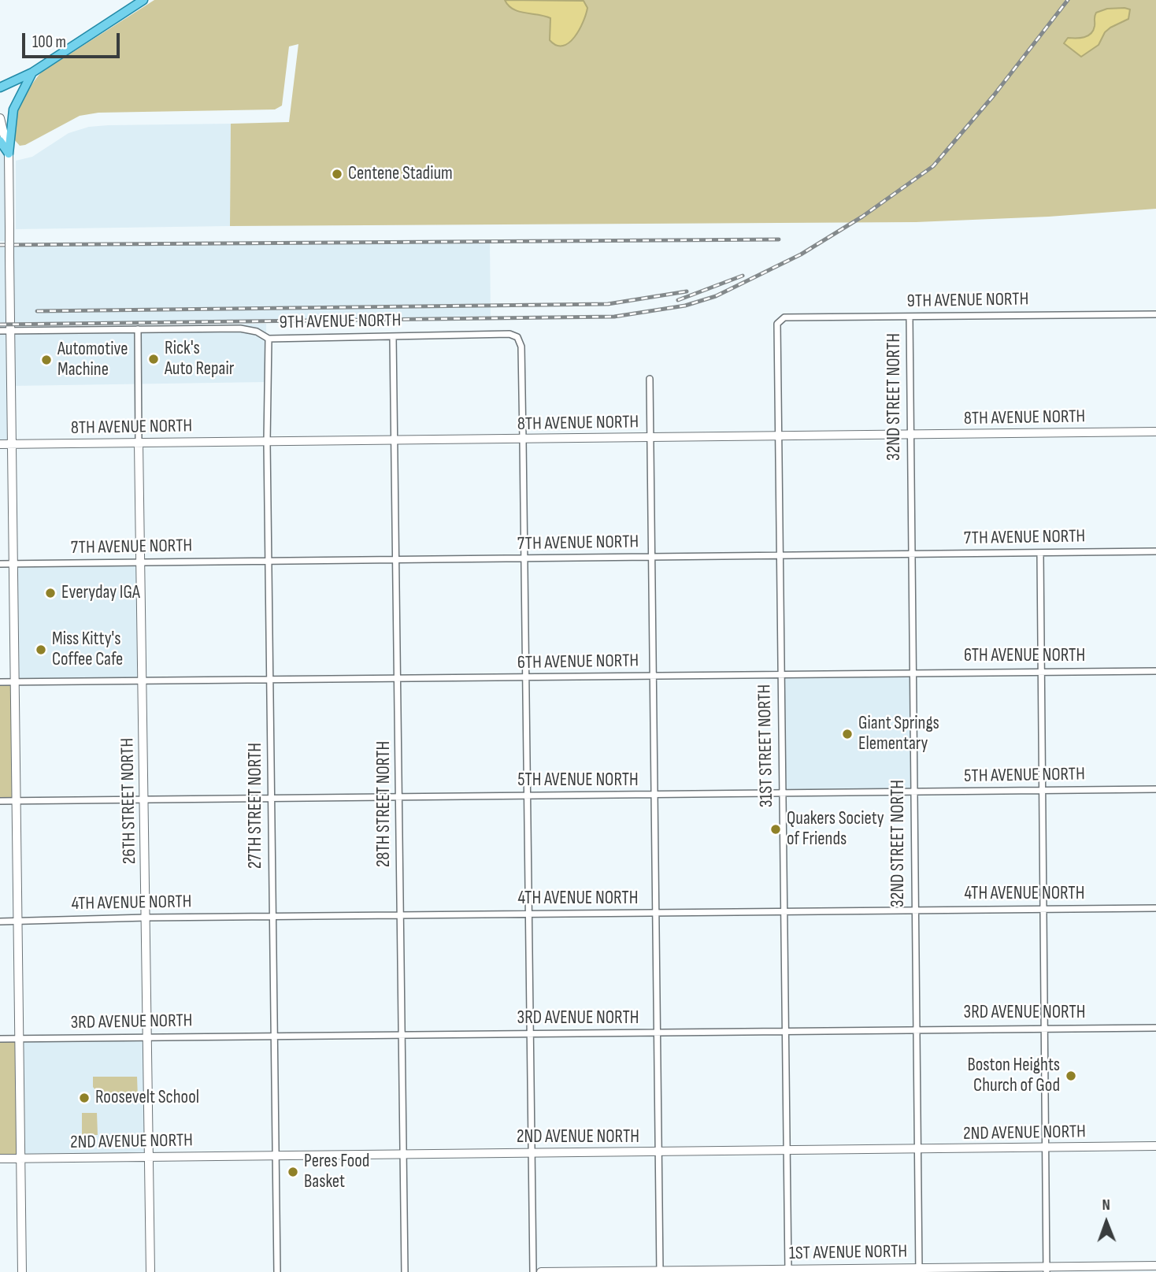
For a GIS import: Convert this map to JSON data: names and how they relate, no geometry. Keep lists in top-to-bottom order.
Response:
{
  "streets": {
    "street": [
      "9TH AVENUE NORTH",
      "32ND STREET NORTH",
      "8TH AVENUE NORTH",
      "7TH AVENUE NORTH",
      "6TH AVENUE NORTH",
      "31ST STREET NORTH",
      "5TH AVENUE NORTH",
      "26TH STREET NORTH",
      "28TH STREET NORTH",
      "27TH STREET NORTH",
      "4TH AVENUE NORTH",
      "3RD AVENUE NORTH",
      "2ND AVENUE NORTH",
      "1ST AVENUE NORTH"
    ]
  },
  "crossings": [
    ["9TH AVENUE NORTH", "32ND STREET NORTH"],
    ["9TH AVENUE NORTH", "8TH AVENUE NORTH"],
    ["9TH AVENUE NORTH", "31ST STREET NORTH"],
    ["9TH AVENUE NORTH", "26TH STREET NORTH"],
    ["9TH AVENUE NORTH", "28TH STREET NORTH"],
    ["9TH AVENUE NORTH", "27TH STREET NORTH"],
    ["32ND STREET NORTH", "8TH AVENUE NORTH"],
    ["32ND STREET NORTH", "7TH AVENUE NORTH"],
    ["32ND STREET NORTH", "6TH AVENUE NORTH"],
    ["32ND STREET NORTH", "5TH AVENUE NORTH"],
    ["32ND STREET NORTH", "4TH AVENUE NORTH"],
    ["32ND STREET NORTH", "3RD AVENUE NORTH"],
    ["32ND STREET NORTH", "2ND AVENUE NORTH"],
    ["32ND STREET NORTH", "1ST AVENUE NORTH"],
    ["8TH AVENUE NORTH", "31ST STREET NORTH"],
    ["8TH AVENUE NORTH", "26TH STREET NORTH"],
    ["8TH AVENUE NORTH", "28TH STREET NORTH"],
    ["8TH AVENUE NORTH", "27TH STREET NORTH"],
    ["7TH AVENUE NORTH", "31ST STREET NORTH"],
    ["7TH AVENUE NORTH", "26TH STREET NORTH"],
    ["7TH AVENUE NORTH", "28TH STREET NORTH"],
    ["7TH AVENUE NORTH", "27TH STREET NORTH"],
    ["6TH AVENUE NORTH", "31ST STREET NORTH"],
    ["6TH AVENUE NORTH", "26TH STREET NORTH"],
    ["6TH AVENUE NORTH", "28TH STREET NORTH"],
    ["6TH AVENUE NORTH", "27TH STREET NORTH"],
    ["31ST STREET NORTH", "5TH AVENUE NORTH"],
    ["31ST STREET NORTH", "4TH AVENUE NORTH"],
    ["31ST STREET NORTH", "3RD AVENUE NORTH"],
    ["31ST STREET NORTH", "2ND AVENUE NORTH"],
    ["31ST STREET NORTH", "1ST AVENUE NORTH"],
    ["5TH AVENUE NORTH", "26TH STREET NORTH"],
    ["5TH AVENUE NORTH", "28TH STREET NORTH"],
    ["5TH AVENUE NORTH", "27TH STREET NORTH"],
    ["26TH STREET NORTH", "4TH AVENUE NORTH"],
    ["26TH STREET NORTH", "3RD AVENUE NORTH"],
    ["26TH STREET NORTH", "2ND AVENUE NORTH"],
    ["28TH STREET NORTH", "4TH AVENUE NORTH"],
    ["28TH STREET NORTH", "3RD AVENUE NORTH"],
    ["28TH STREET NORTH", "2ND AVENUE NORTH"],
    ["27TH STREET NORTH", "4TH AVENUE NORTH"],
    ["27TH STREET NORTH", "3RD AVENUE NORTH"],
    ["27TH STREET NORTH", "2ND AVENUE NORTH"]
  ],
  "places": [
    "Centene Stadium",
    "Rick's Auto Repair",
    "Automotive Machine",
    "Everyday IGA",
    "Miss Kitty's Coffee Cafe",
    "Giant Springs Elementary",
    "Quakers Society of Friends",
    "Boston Heights Church of God",
    "Roosevelt School",
    "Peres Food Basket"
  ],
  "scale_bar": "100 m",
  "north": "top"
}
